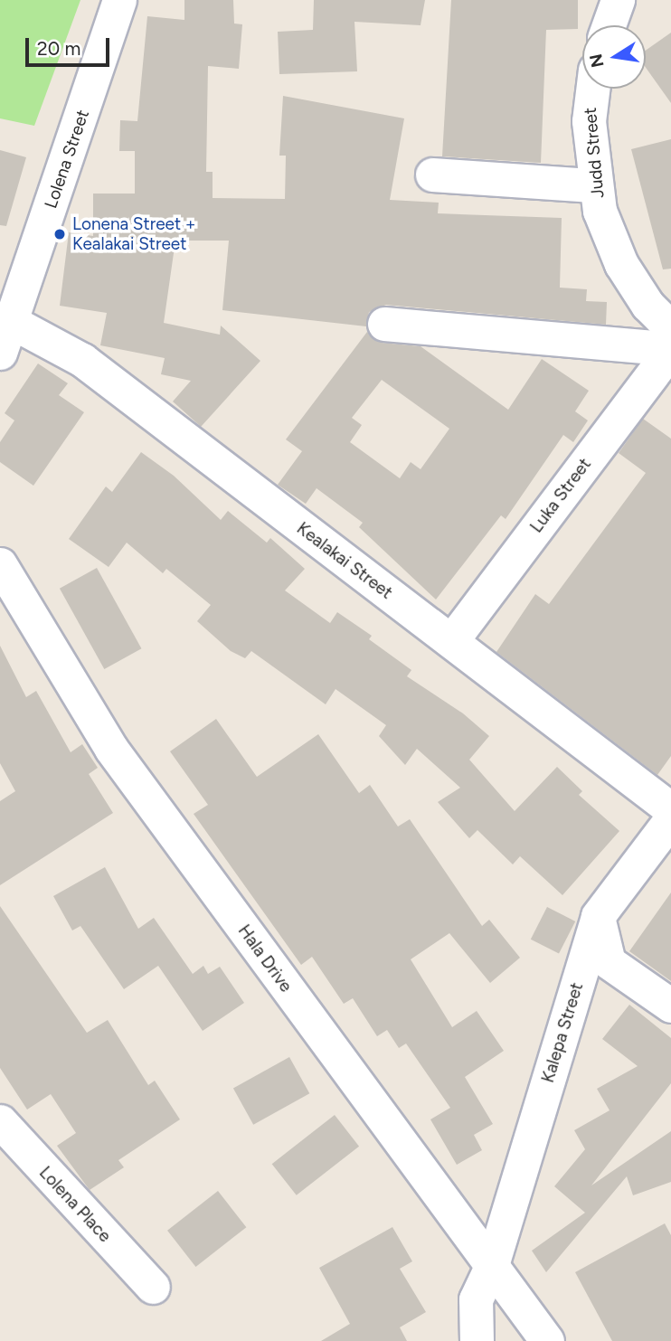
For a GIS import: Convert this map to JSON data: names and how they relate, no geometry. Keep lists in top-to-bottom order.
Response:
{
  "streets": {
    "street": [
      "Judd Street",
      "Lolena Street",
      "Luka Street",
      "Kealakai Street",
      "Hala Drive",
      "Kalepa Street",
      "Lolena Place"
    ]
  },
  "crossings": [
    ["Lolena Street", "Kealakai Street"],
    ["Luka Street", "Kealakai Street"],
    ["Hala Drive", "Kalepa Street"]
  ],
  "places": ["Lonena Street + Kealakai Street"],
  "scale_bar": "20 m",
  "north": "left"
}
